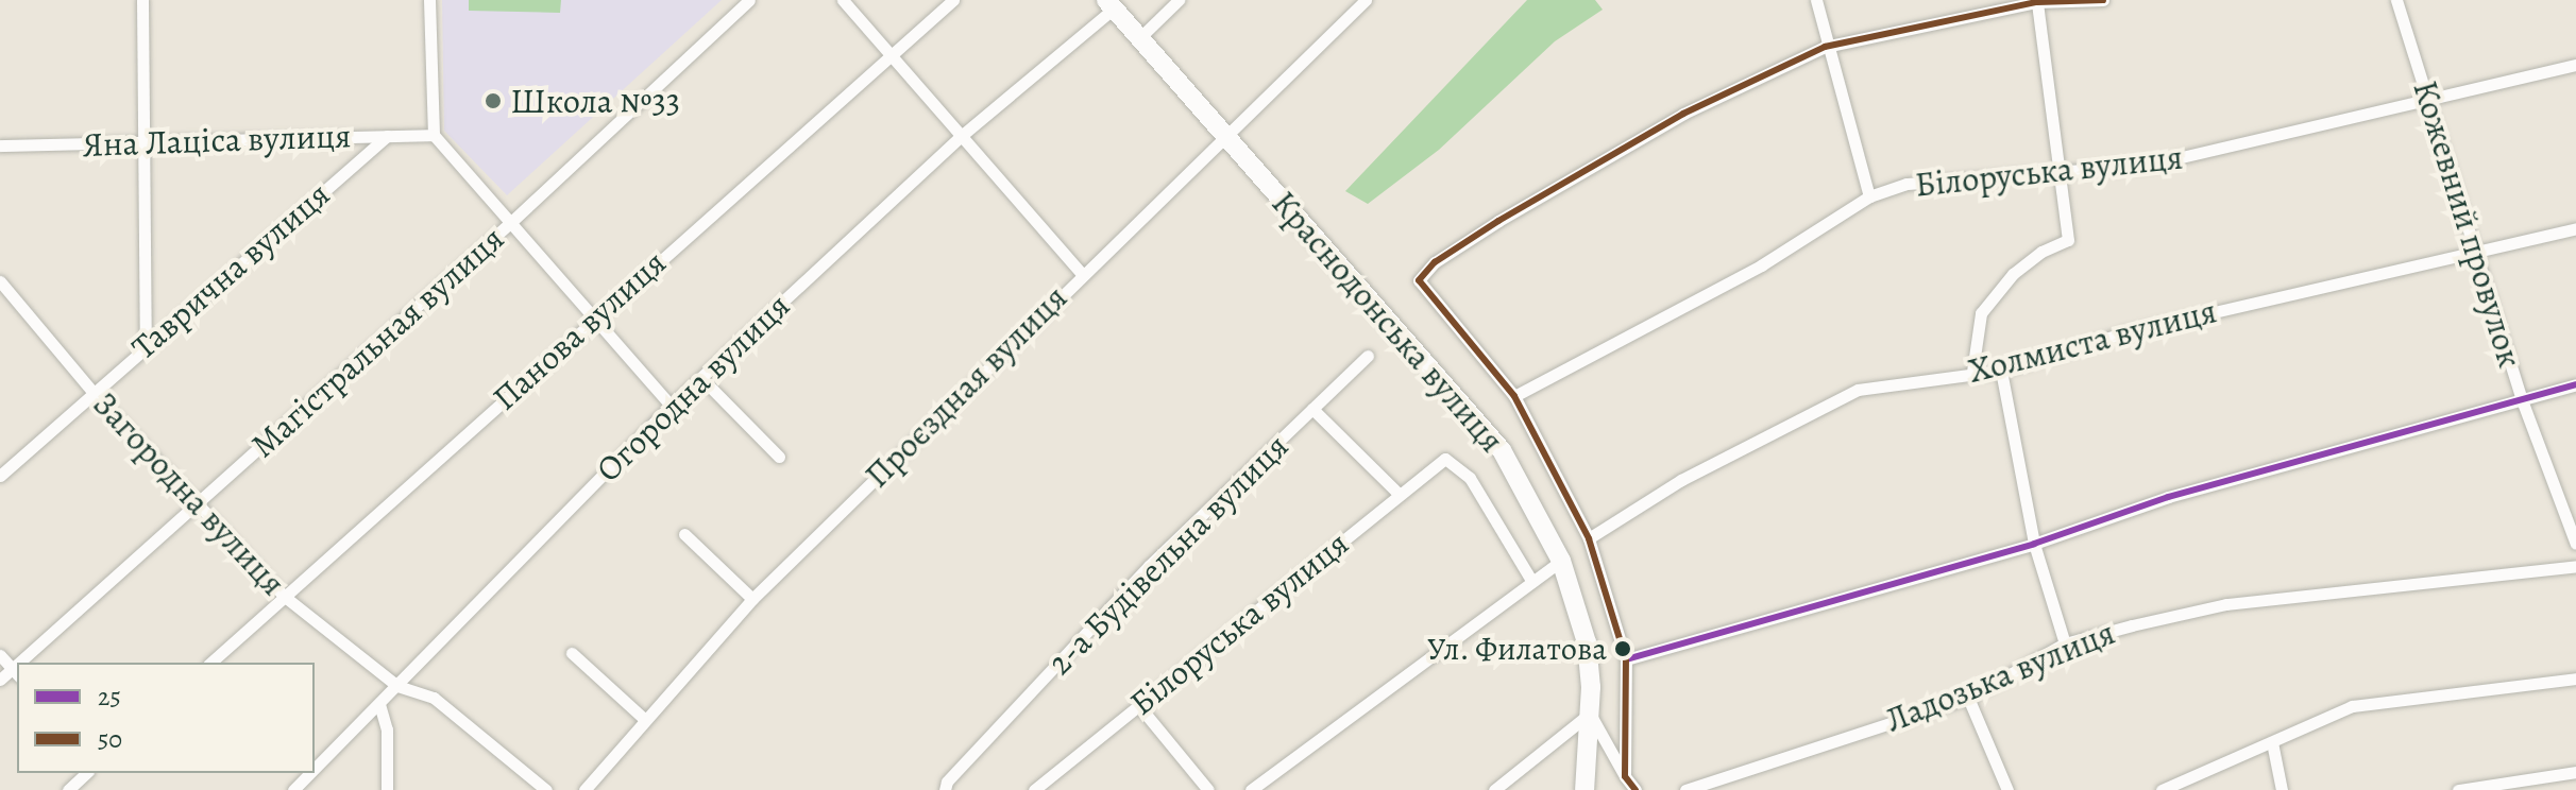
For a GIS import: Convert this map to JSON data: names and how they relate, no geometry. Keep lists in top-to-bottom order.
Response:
{
  "streets": {
    "main road": ["Краснодонська вулиця"],
    "street": [
      "Яна Лаціса вулиця",
      "Білоруська вулиця",
      "Кожевний провулок",
      "Таврична вулиця",
      "Панова вулиця",
      "Холмиста вулиця",
      "Магістральная вулиця",
      "Проєздная вулиця",
      "Огородна вулиця",
      "Загородна вулиця",
      "2-а Будівельна вулиця",
      "Ладозька вулиця"
    ]
  },
  "crossings": [
    ["Яна Лаціса вулиця", "Таврична вулиця"],
    ["Білоруська вулиця", "Кожевний провулок"],
    ["Білоруська вулиця", "2-а Будівельна вулиця"],
    ["Кожевний провулок", "Холмиста вулиця"],
    ["Таврична вулиця", "Загородна вулиця"],
    ["Краснодонська вулиця", "Проєздная вулиця"],
    ["Краснодонська вулиця", "Огородна вулиця"],
    ["Панова вулиця", "Загородна вулиця"],
    ["Магістральная вулиця", "Загородна вулиця"],
    ["Огородна вулиця", "Загородна вулиця"]
  ],
  "places": ["Школа №33", "Ул. Филатова"],
  "lines": ["transit line 50", "transit line 25"],
  "legend": ["25", "50"]
}
